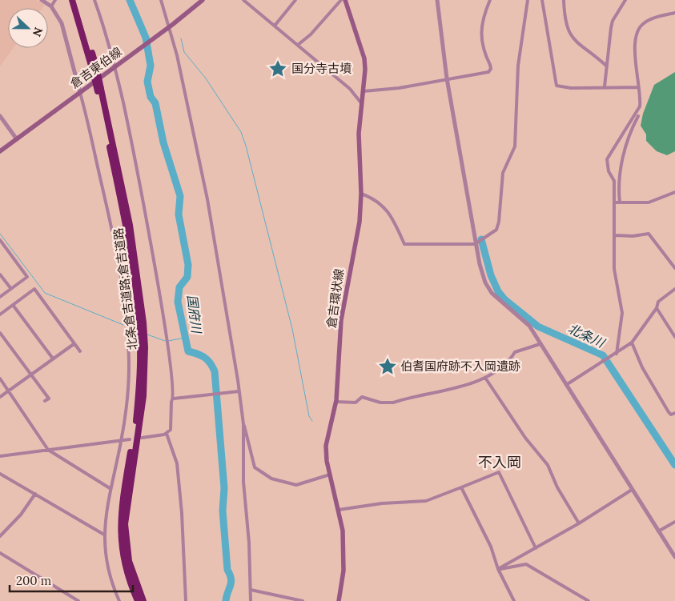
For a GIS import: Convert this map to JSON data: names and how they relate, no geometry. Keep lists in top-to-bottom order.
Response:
{
  "streets": {
    "highway": ["北条倉吉道路;倉吉道路"],
    "main road": ["倉吉東伯線", "倉吉環状線"]
  },
  "districts": ["不入岡"],
  "water": ["国府川", "北条川"],
  "places": {
    "place": ["国分寺古墳", "伯耆国府跡不入岡遺跡"]
  },
  "scale_bar": "200 m",
  "north": "right"
}
